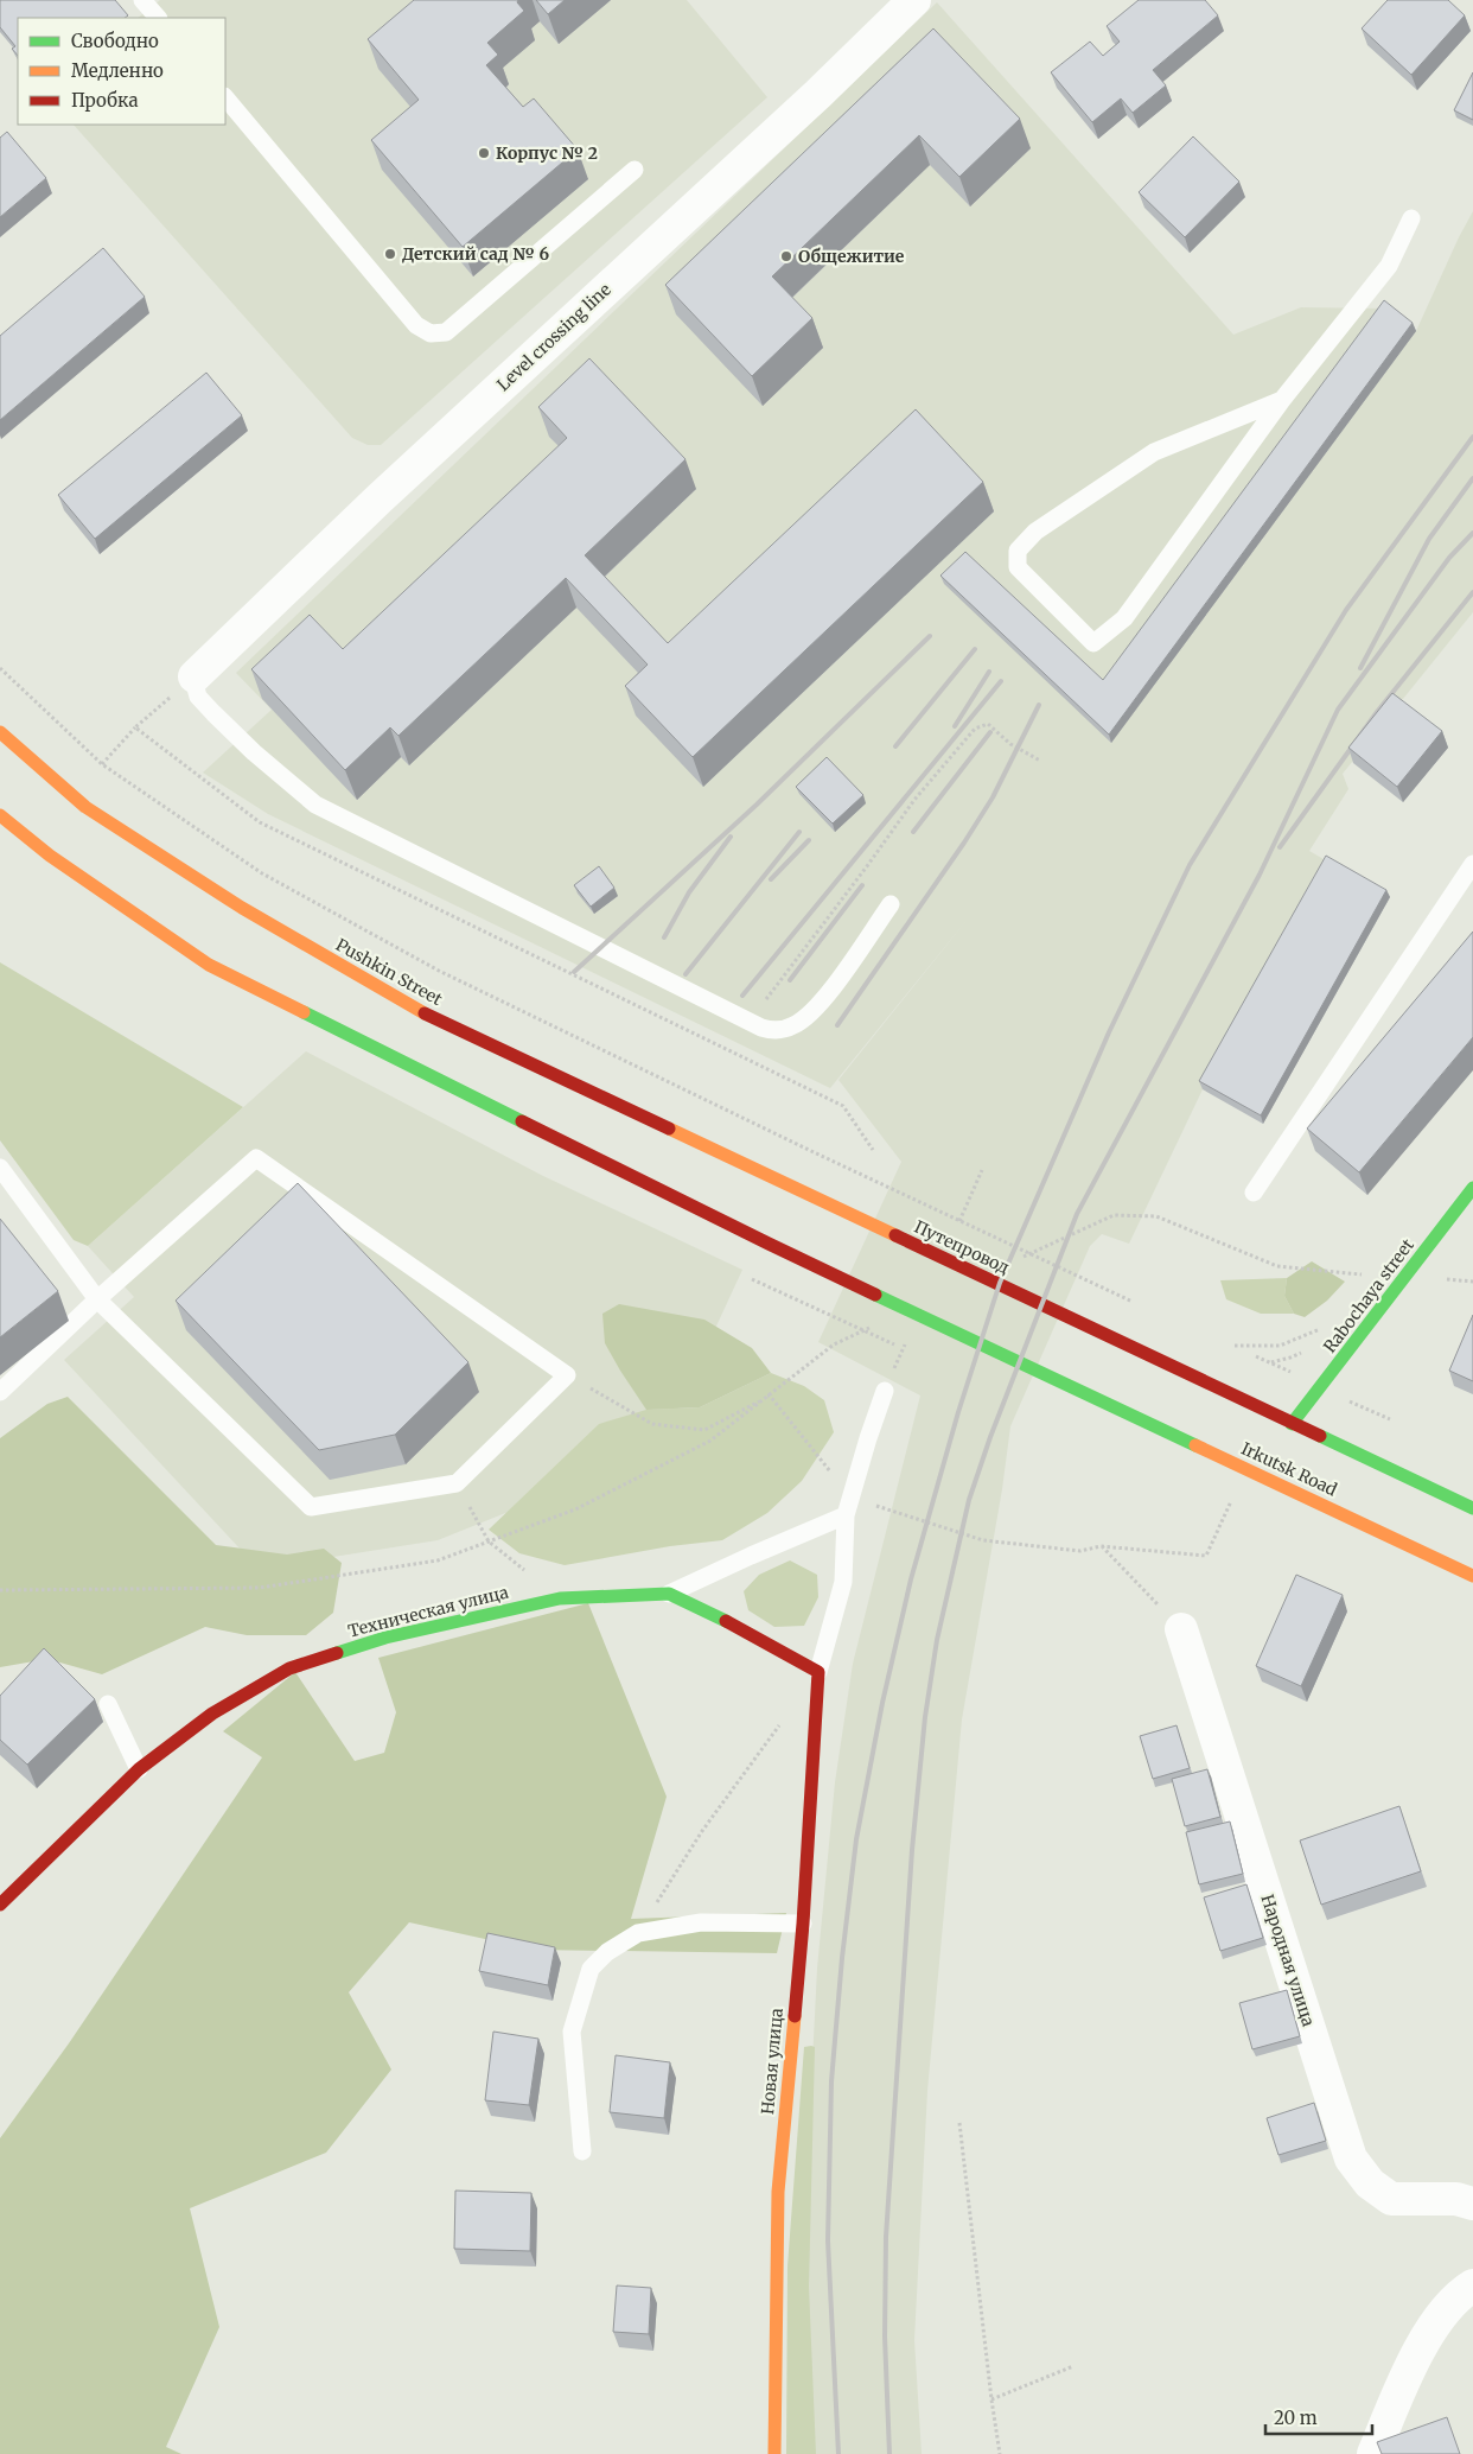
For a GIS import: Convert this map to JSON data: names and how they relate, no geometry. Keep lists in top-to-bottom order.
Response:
{
  "streets": {
    "main road": [
      "Pushkin Street",
      "Путепровод",
      "Rabochaya street",
      "Irkutsk Road",
      "Техническая улица",
      "Новая улица"
    ],
    "street": ["Level crossing line", "Народная улица"]
  },
  "crossings": [
    ["Pushkin Street", "Путепровод"],
    ["Путепровод", "Rabochaya street"]
  ],
  "places": ["Корпус № 2", "Детский сад № 6", "Общежитие"],
  "legend": ["Свободно", "Медленно", "Пробка"],
  "scale_bar": "20 m"
}
